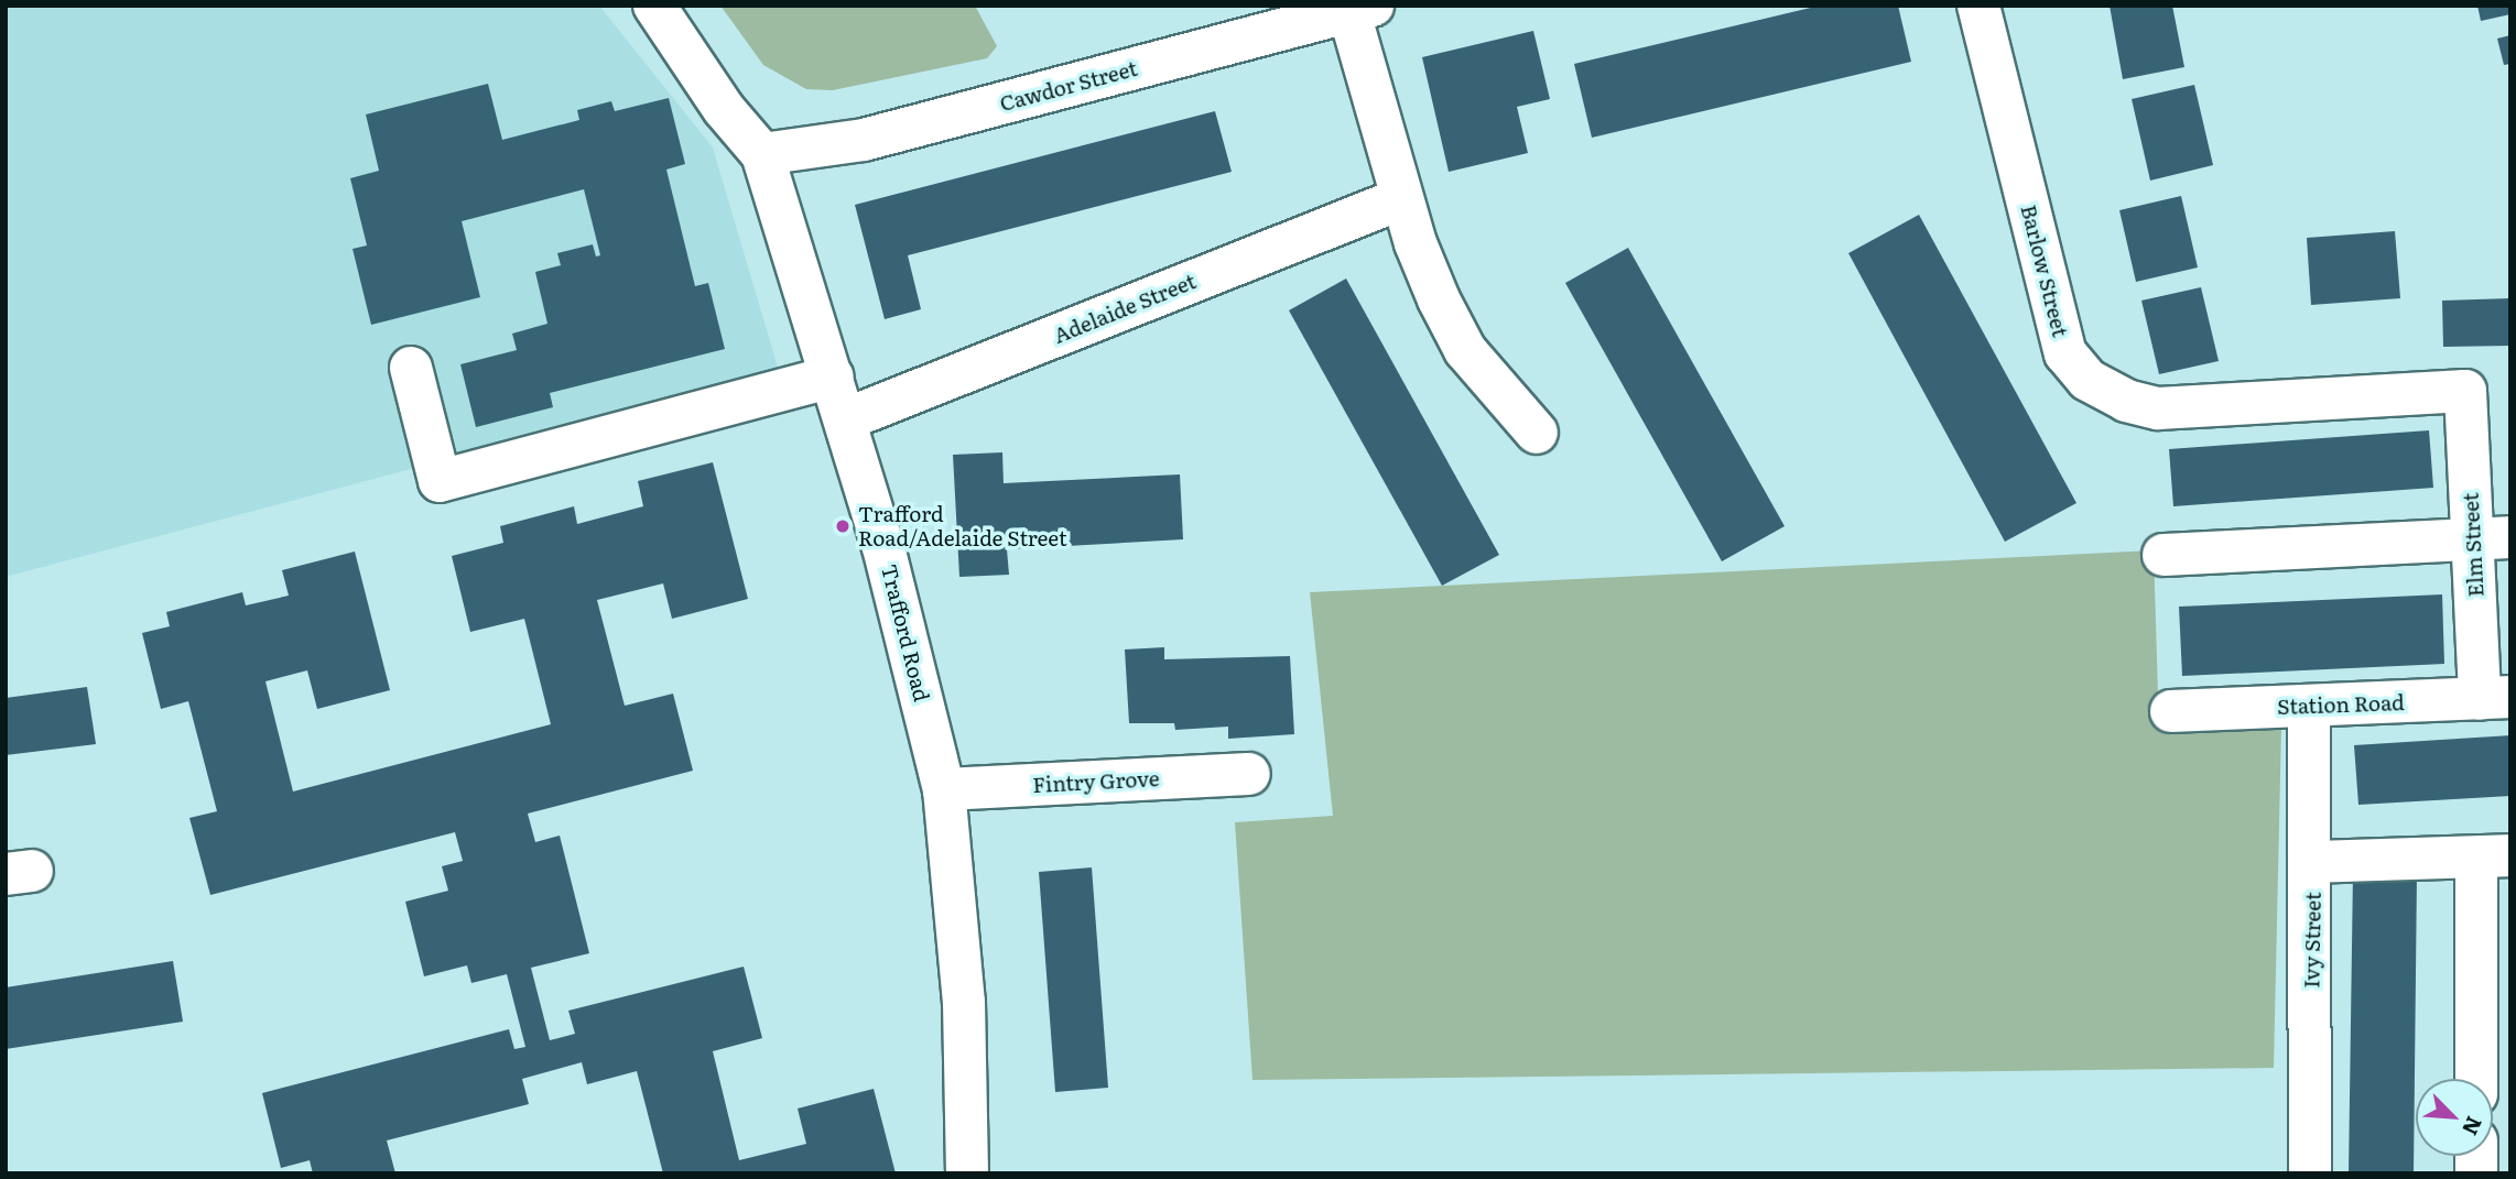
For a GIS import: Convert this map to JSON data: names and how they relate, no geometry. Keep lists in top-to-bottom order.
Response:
{
  "streets": {
    "street": [
      "Cawdor Street",
      "Barlow Street",
      "Adelaide Street",
      "Elm Street",
      "Trafford Road",
      "Station Road",
      "Fintry Grove",
      "Ivy Street"
    ]
  },
  "crossings": [
    ["Cawdor Street", "Trafford Road"],
    ["Barlow Street", "Elm Street"],
    ["Adelaide Street", "Trafford Road"],
    ["Elm Street", "Station Road"],
    ["Trafford Road", "Fintry Grove"],
    ["Station Road", "Ivy Street"]
  ],
  "places": ["Trafford Road/Adelaide Street"],
  "north": "bottom right"
}
